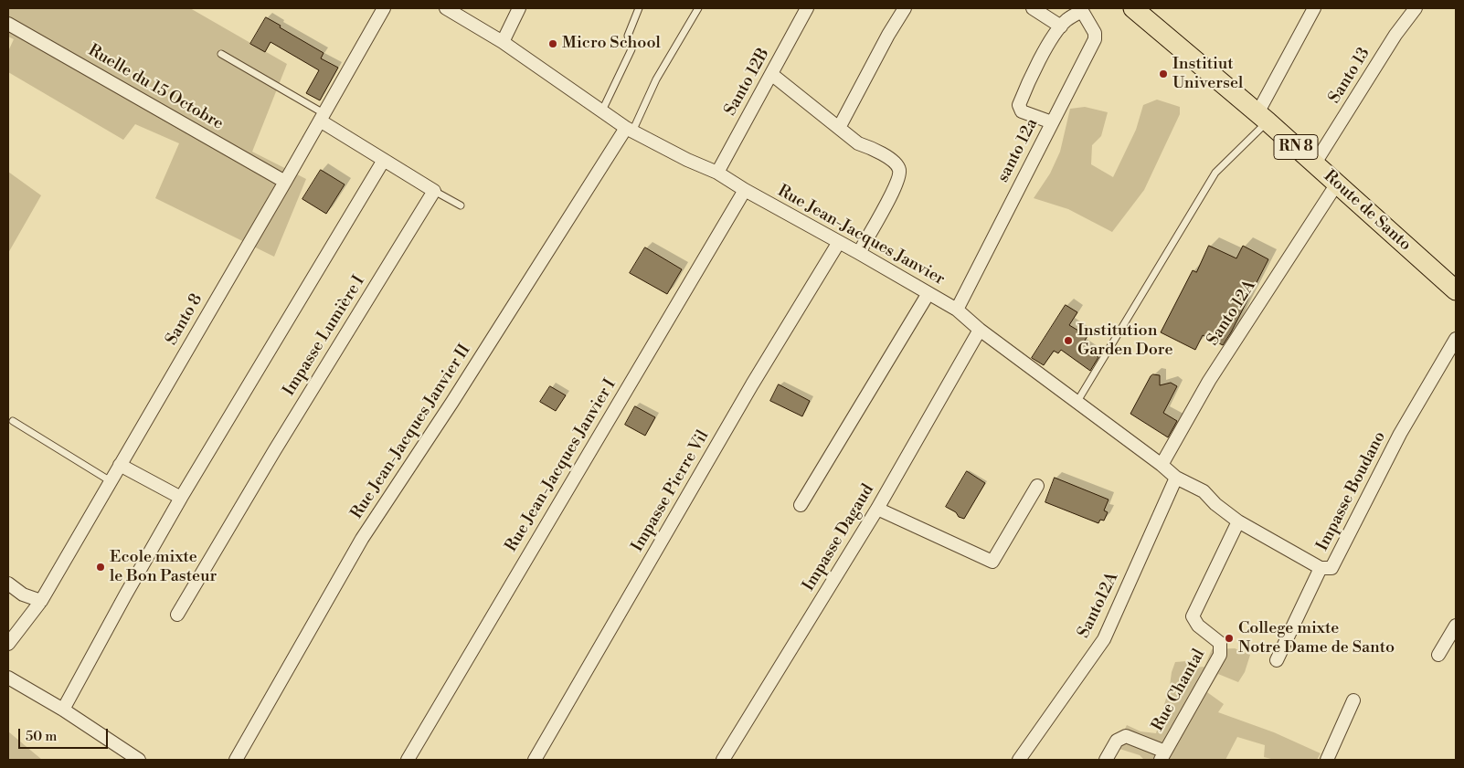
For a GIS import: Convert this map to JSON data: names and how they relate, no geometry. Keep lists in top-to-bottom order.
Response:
{
  "streets": {
    "main road": ["RN 8", "Route de Santo"],
    "street": [
      "Santo 13",
      "Santo 12B",
      "Ruelle du 15 Octobre",
      "santo 12a",
      "Rue Jean-Jacques Janvier",
      "Santo 12A",
      "Santo 8",
      "Impasse Lumière I",
      "Rue Jean-Jacques Janvier II",
      "Rue Jean-Jacques Janvier I",
      "Impasse Pierre Vil",
      "Impasse Boudano",
      "Impasse Dagaud",
      "Santo12A",
      "Rue Chantal"
    ]
  },
  "crossings": [
    ["Santo 13", "Route de Santo"],
    ["Santo 12B", "Rue Jean-Jacques Janvier"],
    ["Ruelle du 15 Octobre", "Santo 8"],
    ["santo 12a", "Rue Jean-Jacques Janvier"],
    ["Route de Santo", "Santo 12A"],
    ["Rue Jean-Jacques Janvier", "Santo 12A"],
    ["Rue Jean-Jacques Janvier", "Rue Jean-Jacques Janvier II"],
    ["Rue Jean-Jacques Janvier", "Rue Jean-Jacques Janvier I"],
    ["Rue Jean-Jacques Janvier", "Impasse Pierre Vil"],
    ["Rue Jean-Jacques Janvier", "Impasse Boudano"],
    ["Rue Jean-Jacques Janvier", "Impasse Dagaud"],
    ["Rue Jean-Jacques Janvier", "Santo12A"],
    ["Rue Jean-Jacques Janvier", "Rue Chantal"],
    ["Impasse Boudano", "Rue Chantal"]
  ],
  "places": [
    "Micro School",
    "Institiut Universel",
    "Institution Garden Dore",
    "Ecole mixte le Bon Pasteur",
    "College mixte Notre Dame de Santo"
  ],
  "scale_bar": "50 m"
}
